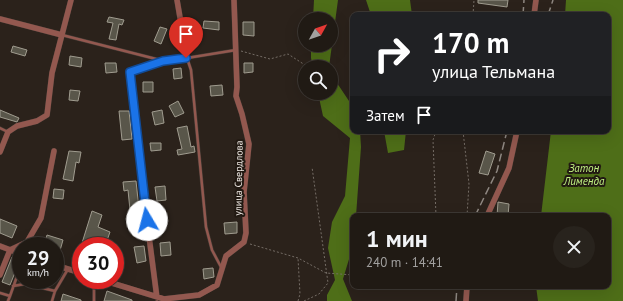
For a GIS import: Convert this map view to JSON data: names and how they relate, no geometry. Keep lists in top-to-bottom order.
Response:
{
  "streets": {
    "street": ["улица Свердлова"]
  },
  "water": ["Затон Лименда"],
  "north": "top right",
  "page": {
    "turn": ["170 m", "улица Тельмана"],
    "then": "Затем",
    "heading": ["1 мин", "240 m · 14:41"],
    "speed": "29 km/h",
    "limit": "30"
  }
}
